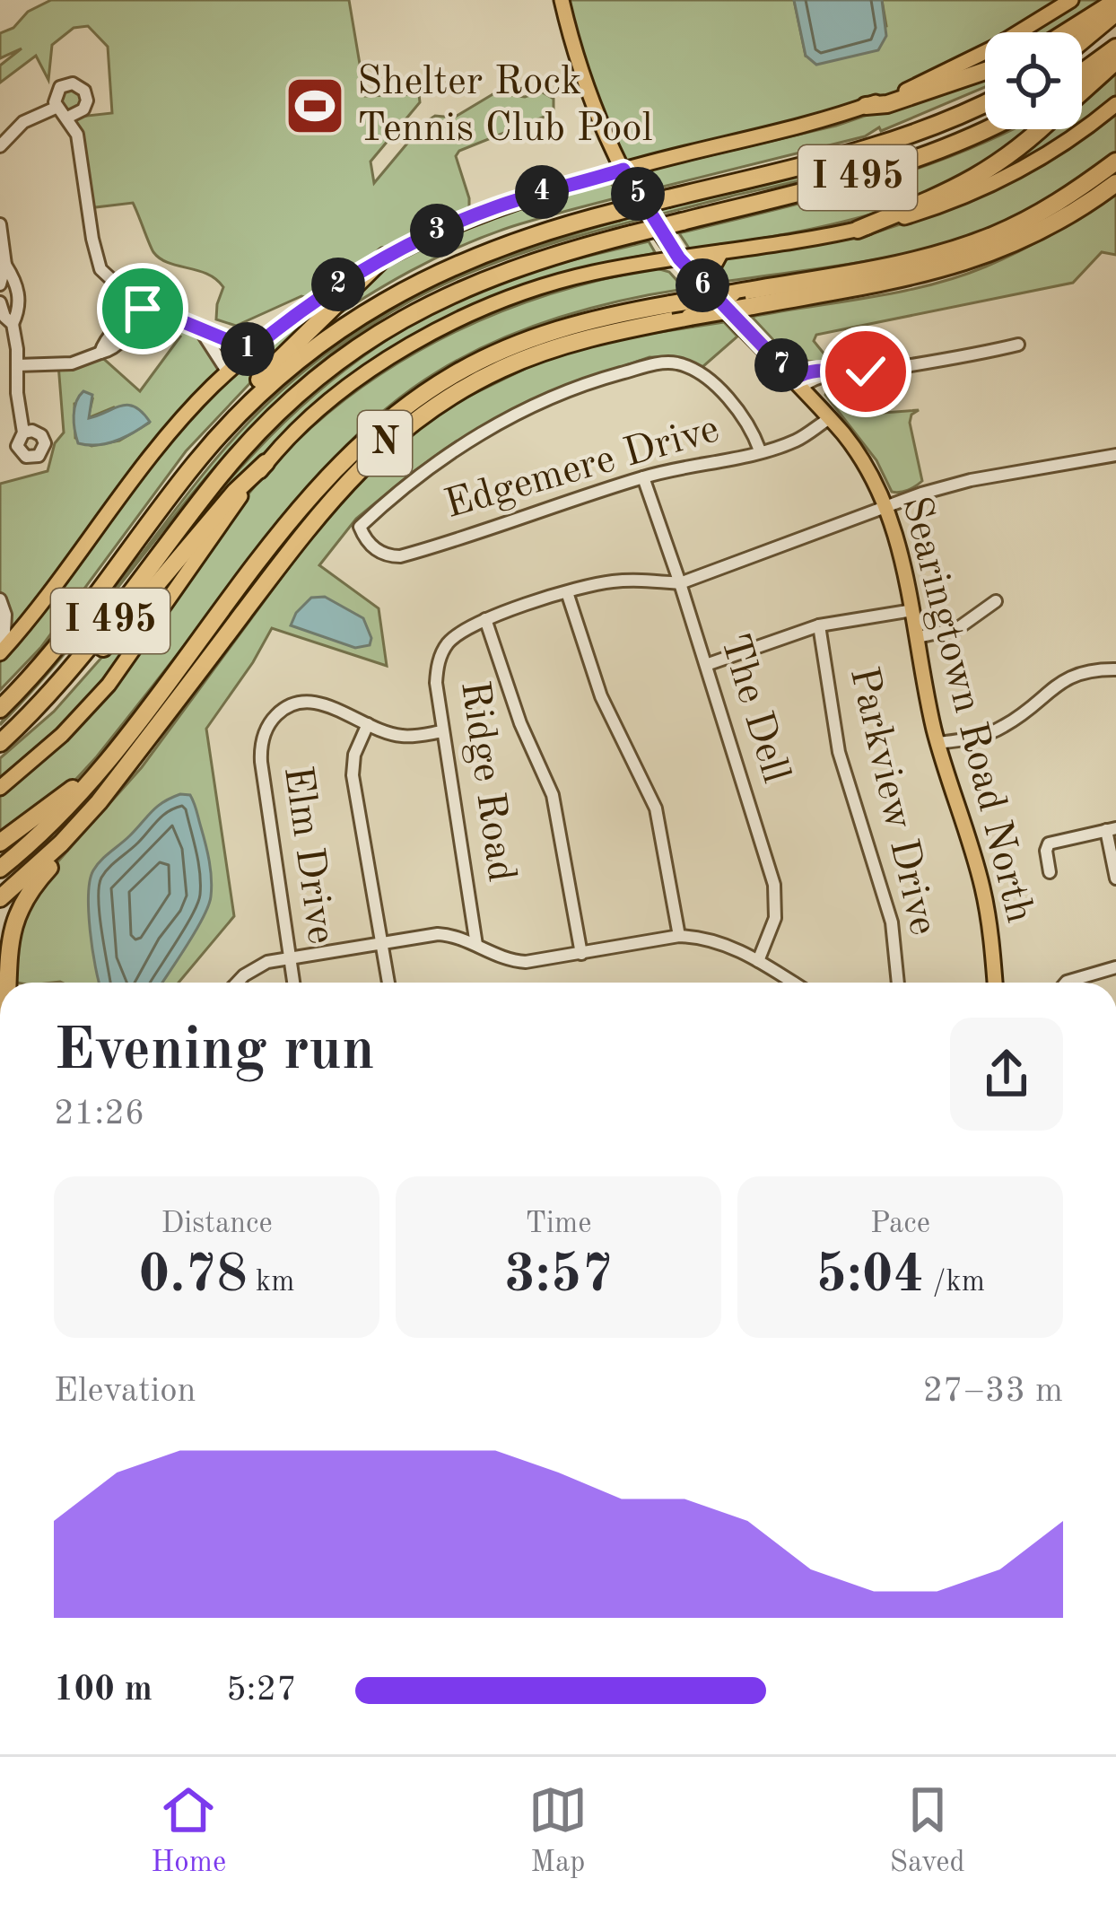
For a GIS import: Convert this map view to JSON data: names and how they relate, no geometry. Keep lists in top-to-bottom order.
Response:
{
  "streets": {
    "highway": ["I 495", "N"],
    "main road": ["Searingtown Road North"],
    "street": [
      "Edgemere Drive",
      "The Dell",
      "Ridge Road",
      "Parkview Drive",
      "Elm Drive"
    ]
  },
  "crossings": [
    ["Edgemere Drive", "The Dell"],
    ["Edgemere Drive", "Searingtown Road North"],
    ["The Dell", "Ridge Road"],
    ["Searingtown Road North", "Ridge Road"],
    ["Ridge Road", "Elm Drive"]
  ],
  "places": {
    "sports": ["Shelter Rock Tennis Club Pool"]
  },
  "page": {
    "pins": [
      "4",
      "5",
      "3",
      "2",
      "6",
      "1",
      "7"
    ],
    "heading": ["Evening run", "21:26"],
    "stats": [
      ["Distance", "0.78 km"],
      ["Time", "3:57"],
      ["Pace", "5:04 /km"]
    ],
    "chart": ["Elevation", "27–33 m"],
    "list": [
      {
        "name": "100 m",
        "note": "5:27"
      }
    ],
    "tabs": ["Home", "Map", "Saved"]
  }
}
